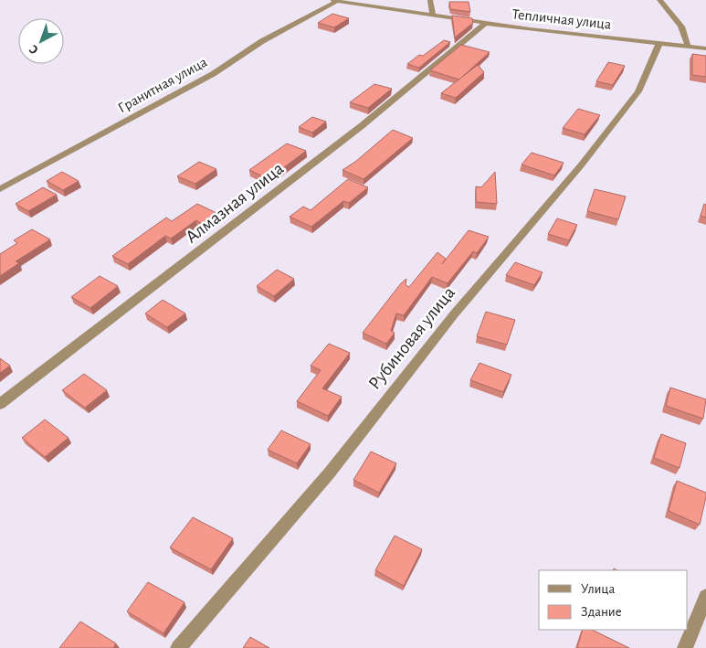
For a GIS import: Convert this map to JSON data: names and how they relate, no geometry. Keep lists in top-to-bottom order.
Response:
{
  "streets": {
    "street": [
      "Тепличная улица",
      "Гранитная улица",
      "Алмазная улица",
      "Рубиновая улица"
    ]
  },
  "crossings": [
    ["Тепличная улица", "Гранитная улица"],
    ["Тепличная улица", "Алмазная улица"],
    ["Тепличная улица", "Рубиновая улица"]
  ],
  "legend": ["Улица", "Здание"],
  "north": "bottom left"
}
